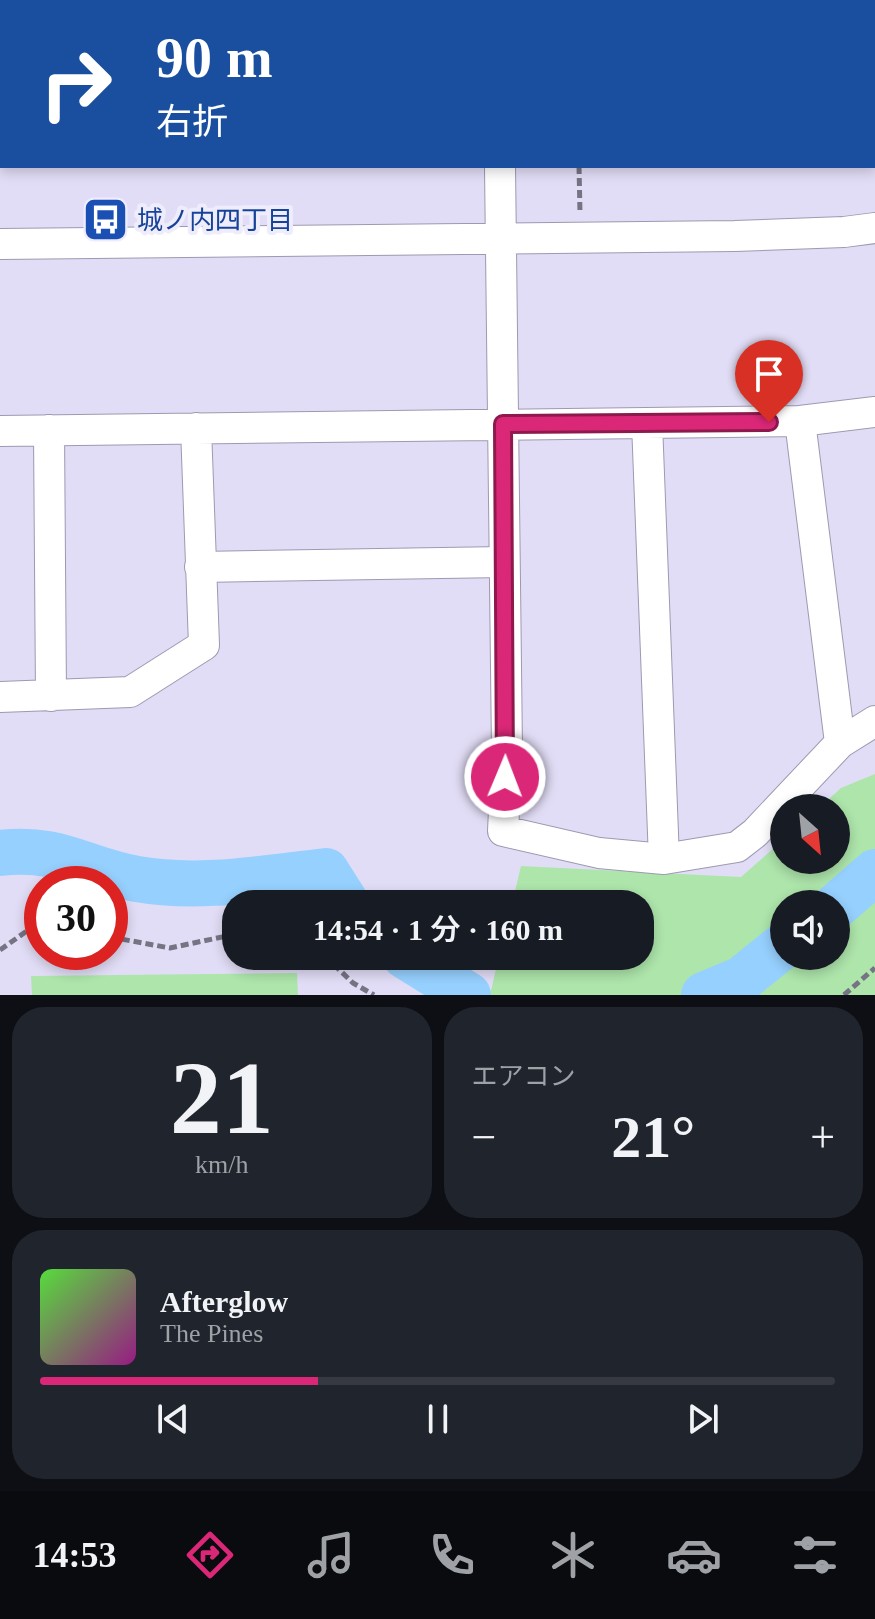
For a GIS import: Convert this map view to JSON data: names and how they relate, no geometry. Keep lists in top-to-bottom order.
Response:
{
  "places": {
    "bus stop": ["城ノ内四丁目"]
  },
  "north": "bottom right",
  "page": {
    "turn": ["90 m", "右折"],
    "limit": "30",
    "trip": "14:54 · 1 分 · 160 m",
    "tile": [
      ["21", "km/h"],
      "エアコン"
    ],
    "heat": ["−", "21°", "+"],
    "song": ["Afterglow", "The Pines"],
    "tabs": "14:53"
  }
}
